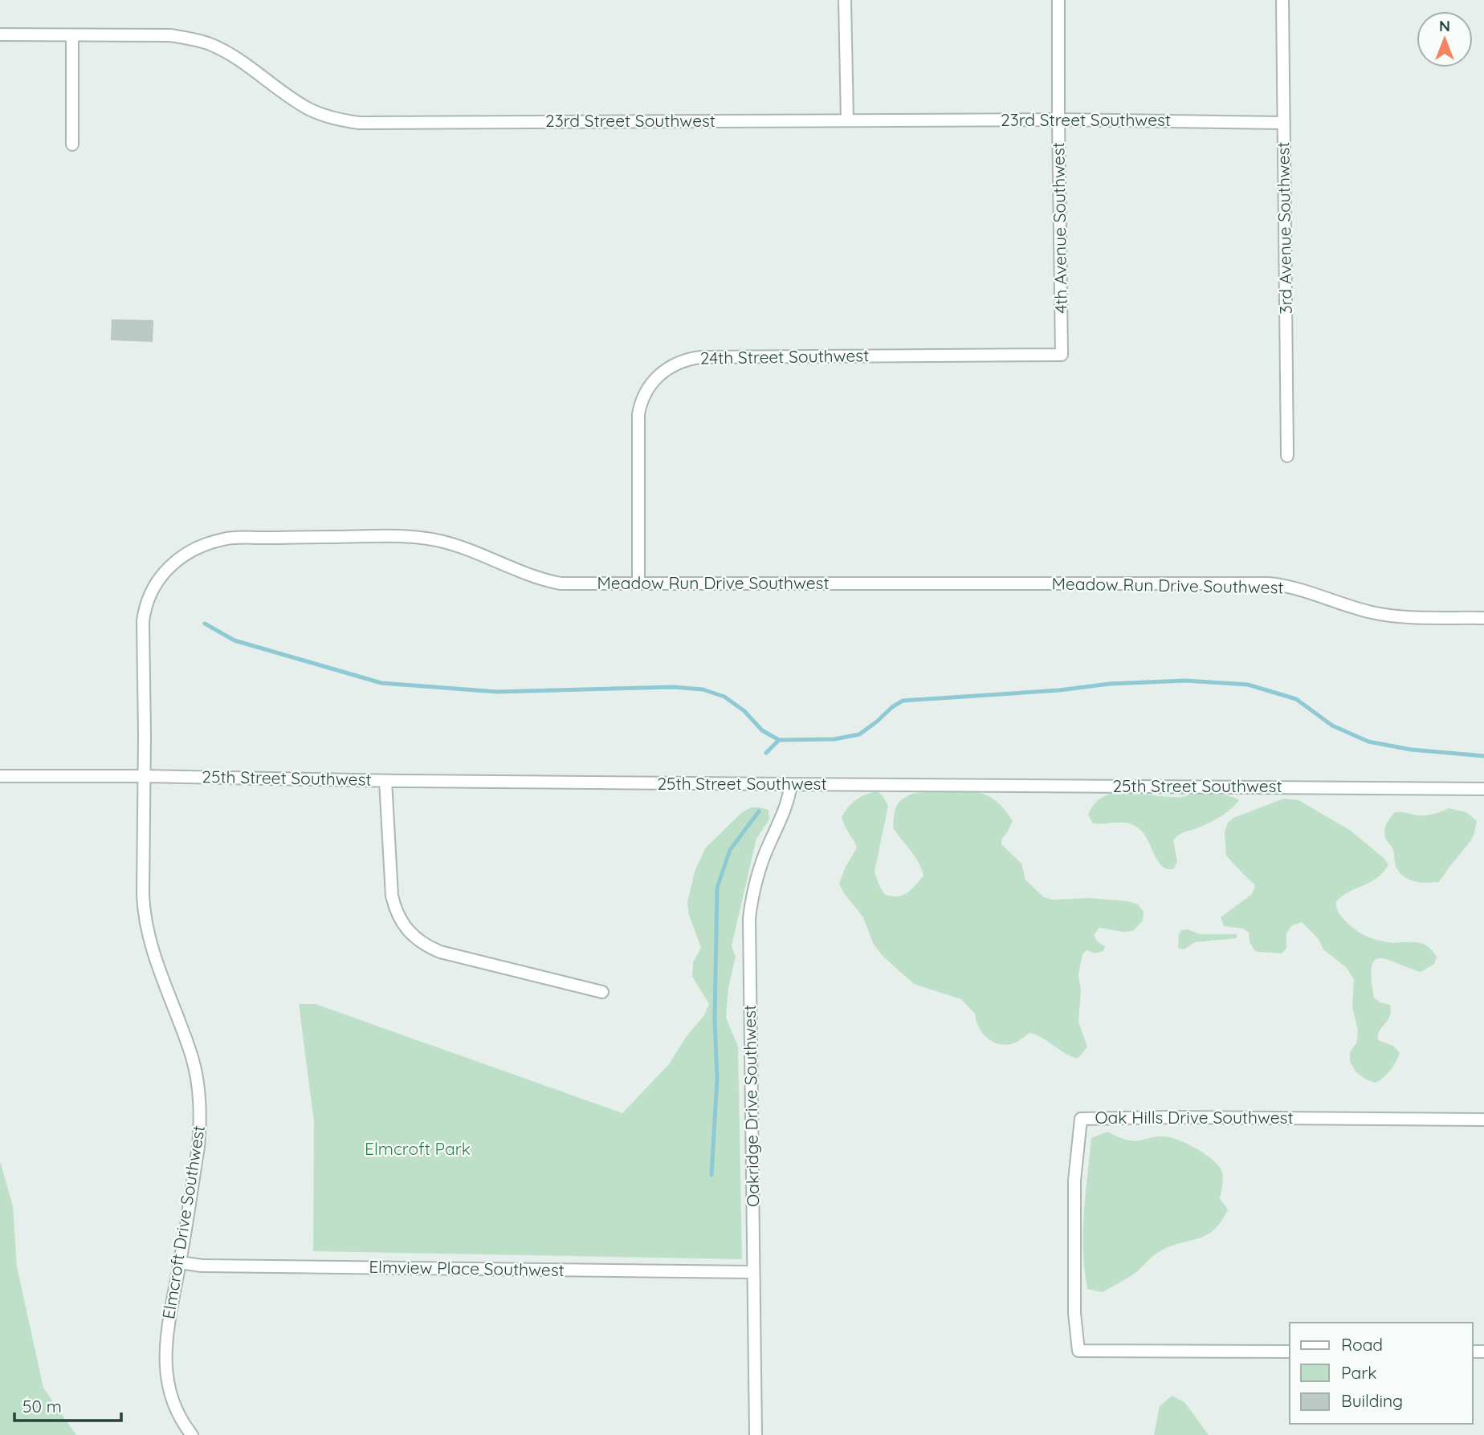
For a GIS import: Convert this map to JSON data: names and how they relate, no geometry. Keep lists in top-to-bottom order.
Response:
{
  "streets": {
    "street": [
      "23rd Street Southwest",
      "4th Avenue Southwest",
      "3rd Avenue Southwest",
      "24th Street Southwest",
      "Meadow Run Drive Southwest",
      "25th Street Southwest",
      "Oakridge Drive Southwest",
      "Oak Hills Drive Southwest",
      "Elmcroft Drive Southwest",
      "Elmview Place Southwest"
    ]
  },
  "crossings": [
    ["23rd Street Southwest", "4th Avenue Southwest"],
    ["23rd Street Southwest", "3rd Avenue Southwest"],
    ["4th Avenue Southwest", "24th Street Southwest"],
    ["24th Street Southwest", "Meadow Run Drive Southwest"],
    ["Meadow Run Drive Southwest", "25th Street Southwest"],
    ["Meadow Run Drive Southwest", "Elmcroft Drive Southwest"],
    ["25th Street Southwest", "Oakridge Drive Southwest"],
    ["25th Street Southwest", "Elmcroft Drive Southwest"],
    ["Oakridge Drive Southwest", "Elmview Place Southwest"],
    ["Elmcroft Drive Southwest", "Elmview Place Southwest"]
  ],
  "parks": ["Elmcroft Park"],
  "legend": ["Road", "Park", "Building"],
  "scale_bar": "50 m",
  "north": "top"
}
